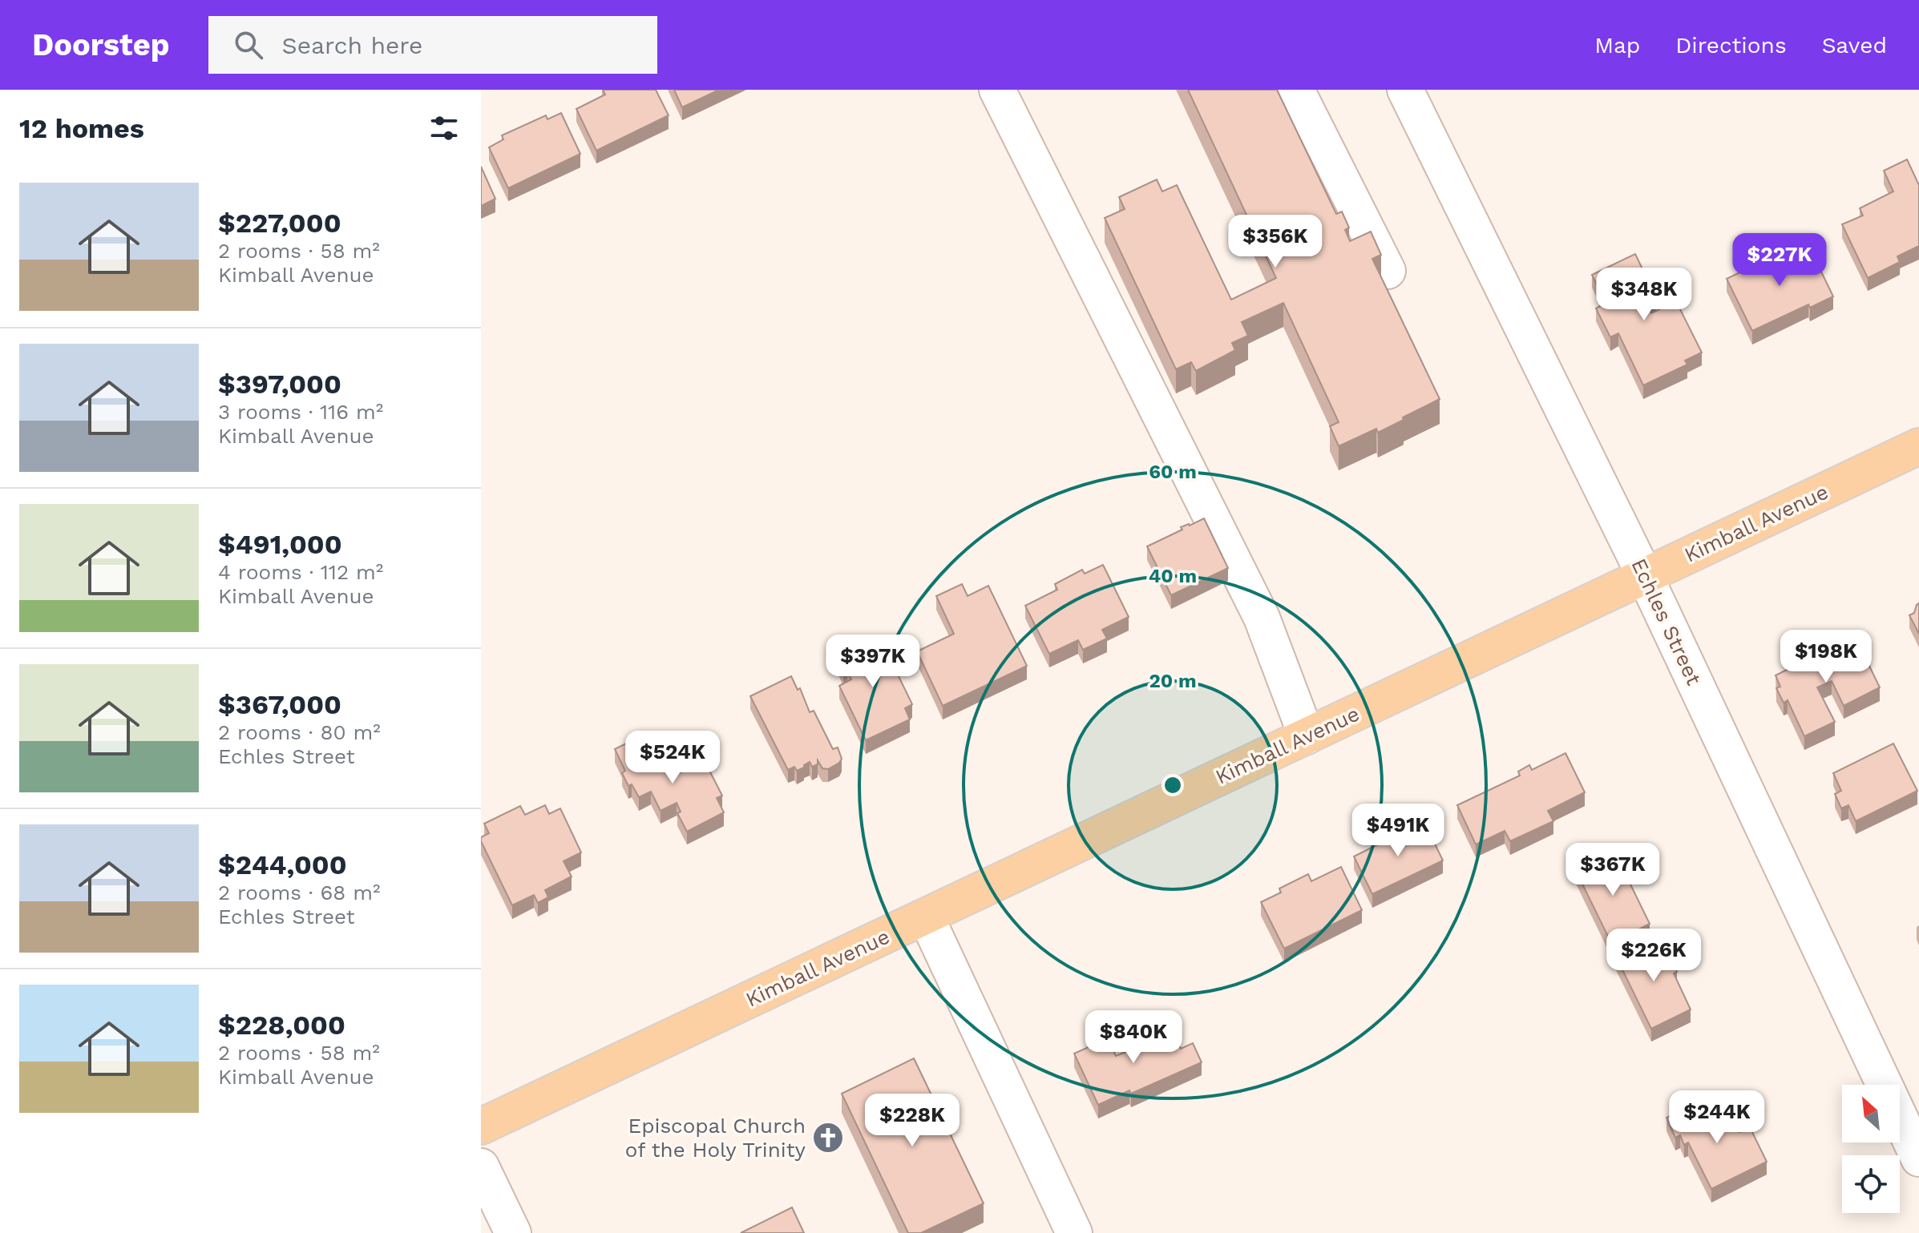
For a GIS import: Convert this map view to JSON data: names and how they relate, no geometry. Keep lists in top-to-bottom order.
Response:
{
  "streets": {
    "main road": ["Kimball Avenue"],
    "street": ["Echles Street"]
  },
  "crossings": [
    ["Kimball Avenue", "Echles Street"]
  ],
  "places": {
    "church": ["Episcopal Church of the Holy Trinity"]
  },
  "north": "top left",
  "page": {
    "header": "Doorstep",
    "search": "Search here",
    "nav": ["Map", "Directions", "Saved"],
    "heading": "12 homes",
    "list": [
      {
        "name": "$227,000",
        "note": "2 rooms · 58 m² · Kimball Avenue"
      },
      {
        "name": "$397,000",
        "note": "3 rooms · 116 m² · Kimball Avenue"
      },
      {
        "name": "$491,000",
        "note": "4 rooms · 112 m² · Kimball Avenue"
      },
      {
        "name": "$367,000",
        "note": "2 rooms · 80 m² · Echles Street"
      },
      {
        "name": "$244,000",
        "note": "2 rooms · 68 m² · Echles Street"
      },
      {
        "name": "$228,000",
        "note": "2 rooms · 58 m² · Kimball Avenue"
      }
    ],
    "price": [
      "$356K",
      "$227K",
      "$348K",
      "$198K",
      "$397K",
      "$524K",
      "$491K",
      "$367K",
      "$226K",
      "$840K",
      "$244K",
      "$228K"
    ]
  },
  "rings": ["60 m", "40 m", "20 m"]
}
